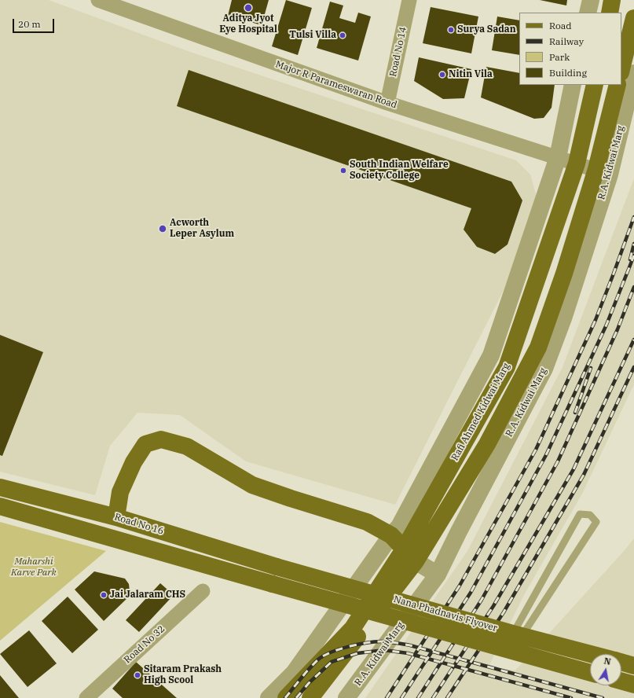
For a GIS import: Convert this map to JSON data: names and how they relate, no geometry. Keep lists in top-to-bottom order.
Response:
{
  "streets": {
    "main road": ["Rafi Ahmed Kidwai Marg", "Road No 16", "Nana Phadnavis Flyover"],
    "street": [
      "Road No 14",
      "Major R Parameswaran Road",
      "R.A. Kidwai Marg",
      "Road No 32"
    ]
  },
  "crossings": [
    ["Road No 14", "Major R Parameswaran Road"],
    ["Major R Parameswaran Road", "R.A. Kidwai Marg"],
    ["Major R Parameswaran Road", "Rafi Ahmed Kidwai Marg"],
    ["Road No 16", "Nana Phadnavis Flyover"]
  ],
  "parks": ["Maharshi Karve Park"],
  "places": [
    "Aditya Jyot Eye Hospital",
    "Surya Sadan",
    "Tulsi Villa",
    "Nitin Vila",
    "South Indian Welfare Society College",
    "Acworth Leper Asylum",
    "Jai Jalaram CHS",
    "Sitaram Prakash High Scool"
  ],
  "legend": [
    "Road",
    "Railway",
    "Park",
    "Building"
  ],
  "scale_bar": "20 m",
  "north": "top"
}
